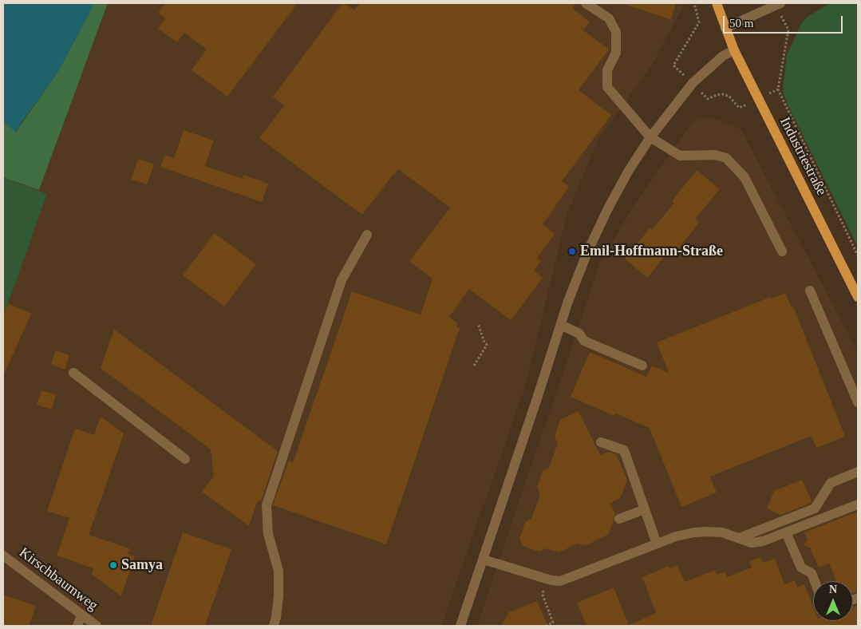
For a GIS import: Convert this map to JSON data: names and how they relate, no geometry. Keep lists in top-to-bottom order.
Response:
{
  "streets": {
    "main road": ["Industriestraße"],
    "street": ["Kirschbaumweg"]
  },
  "places": ["Emil-Hoffmann-Straße", "Samya"],
  "scale_bar": "50 m",
  "north": "top"
}
